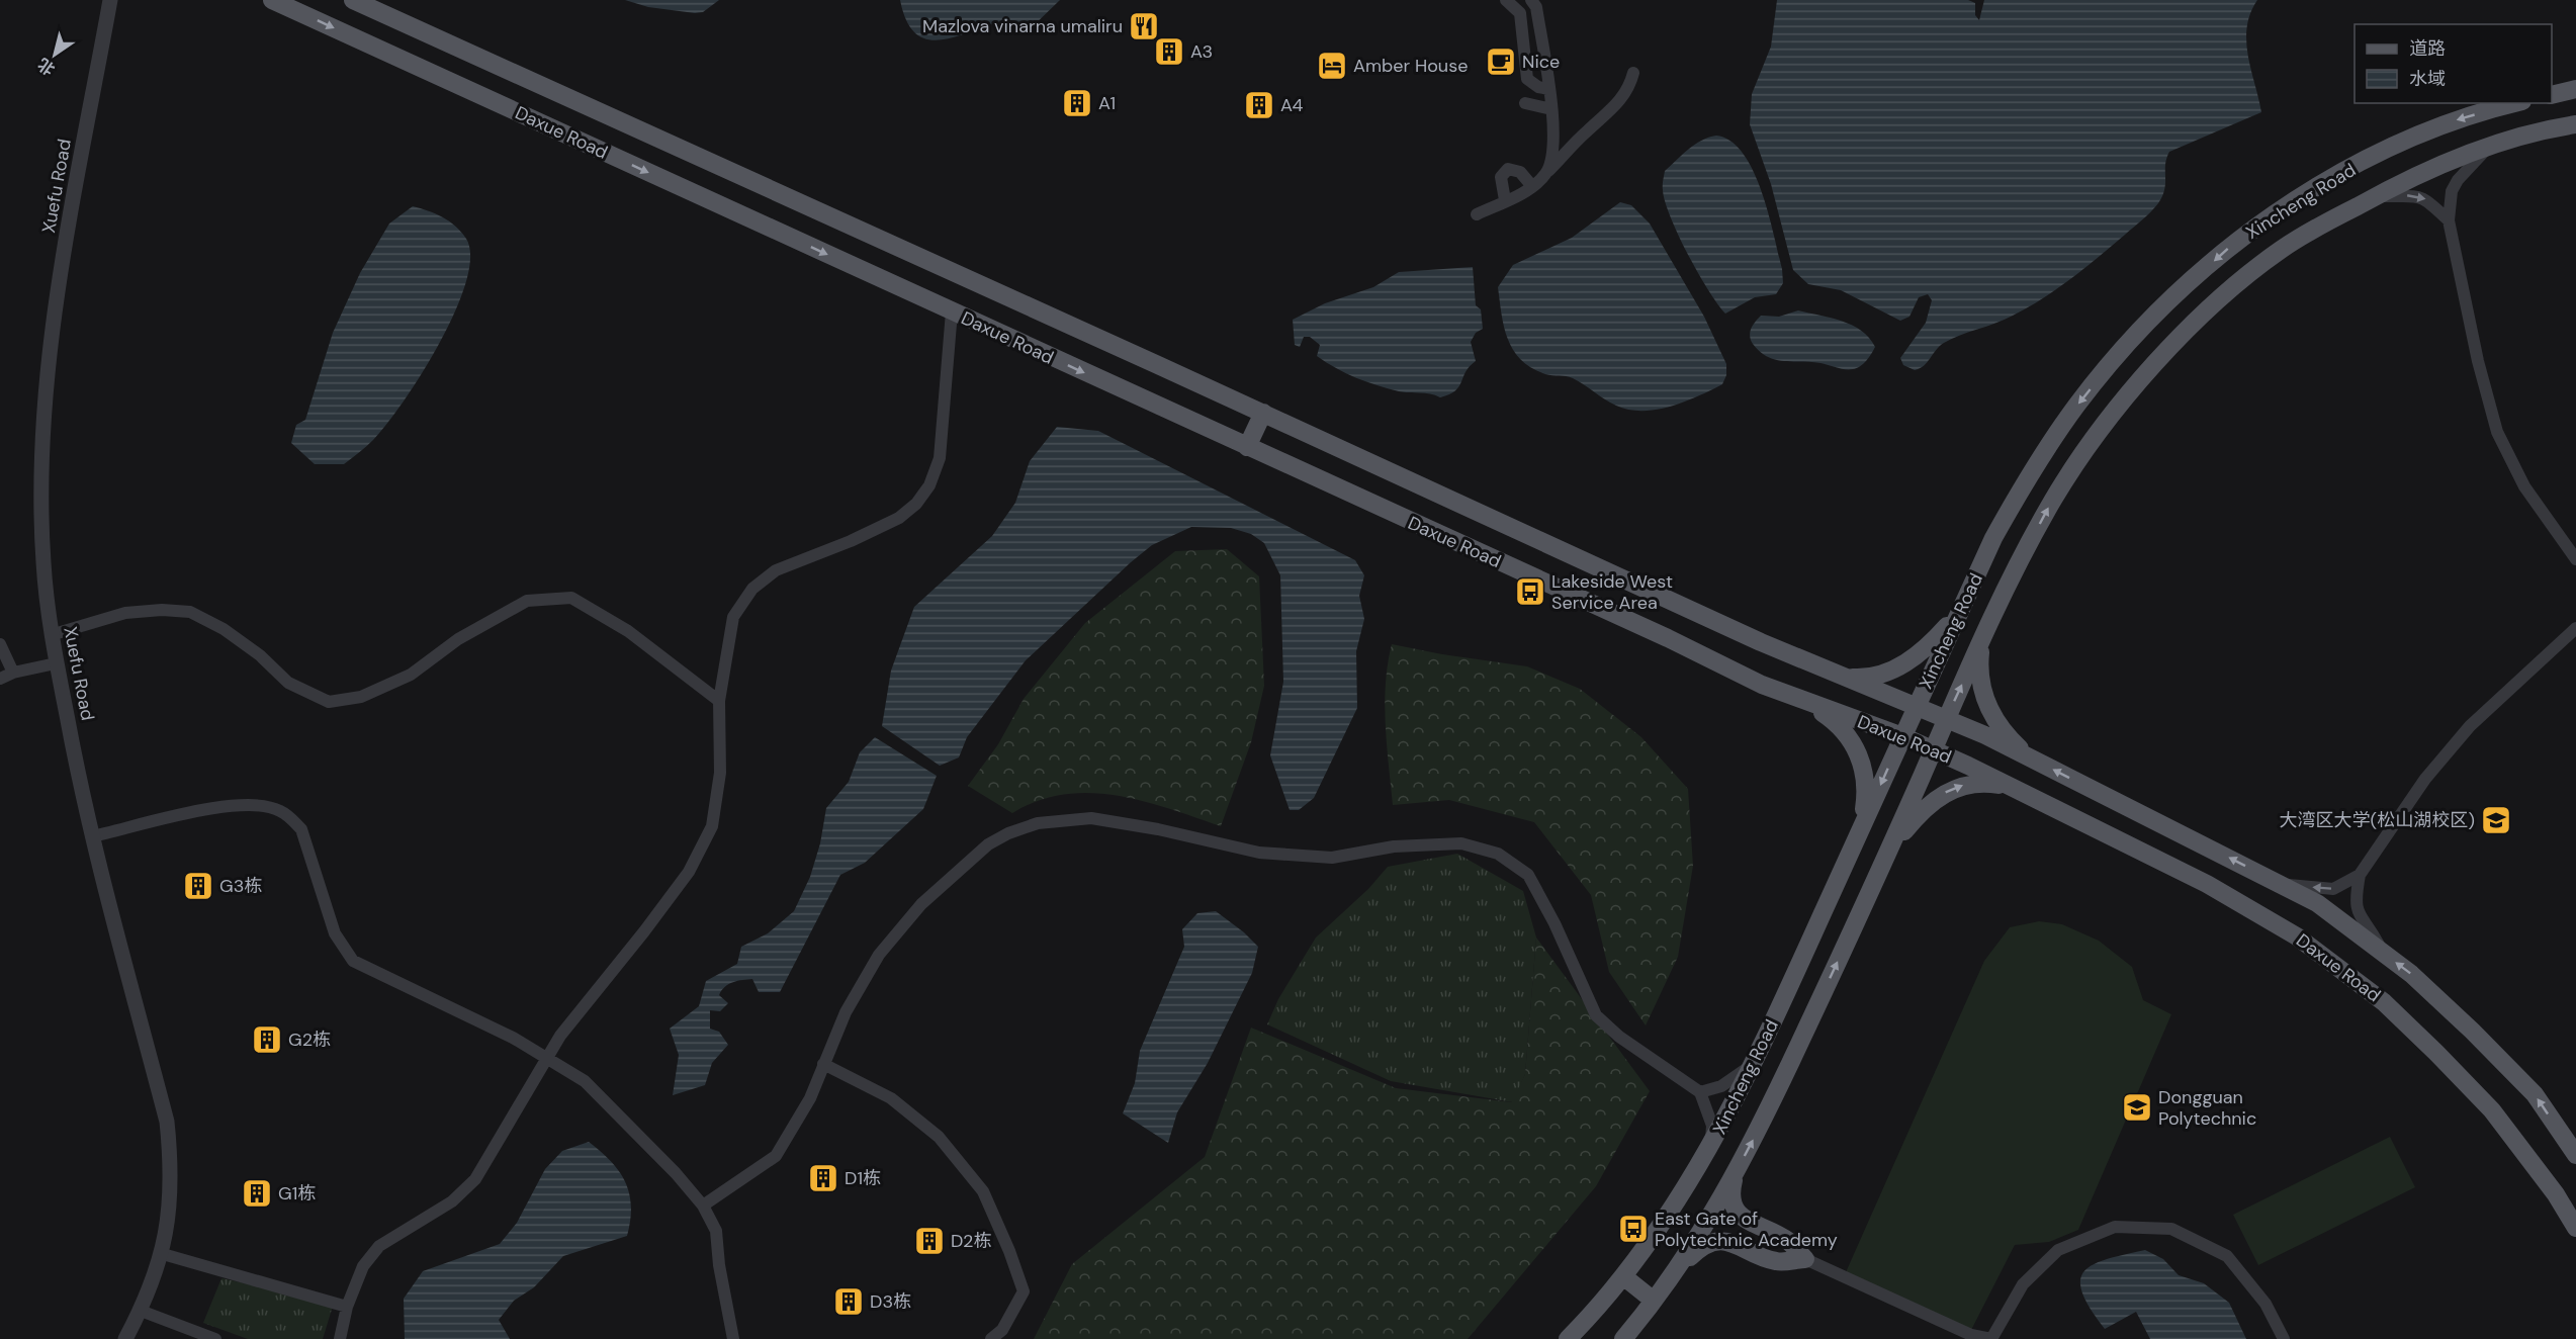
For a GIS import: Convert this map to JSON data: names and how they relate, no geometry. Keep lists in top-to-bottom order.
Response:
{
  "streets": {
    "main road": ["Daxue Road", "Xincheng Road"],
    "street": ["Xuefu Road"]
  },
  "crossings": [
    ["Daxue Road", "Xincheng Road"]
  ],
  "places": {
    "restaurant": ["Mazlova vinarna umaliru"],
    "building": [
      "A3",
      "A1",
      "A4",
      "G3栋",
      "G2栋",
      "D1栋",
      "G1栋",
      "D2栋",
      "D3栋"
    ],
    "cafe": ["Nice"],
    "hotel": ["Amber House"],
    "bus stop": ["Lakeside West Service Area", "East Gate of Polytechnic Academy"],
    "school or university": ["大湾区大学(松山湖校区)", "Dongguan Polytechnic"]
  },
  "legend": ["道路", "水域"],
  "north": "bottom left"
}
